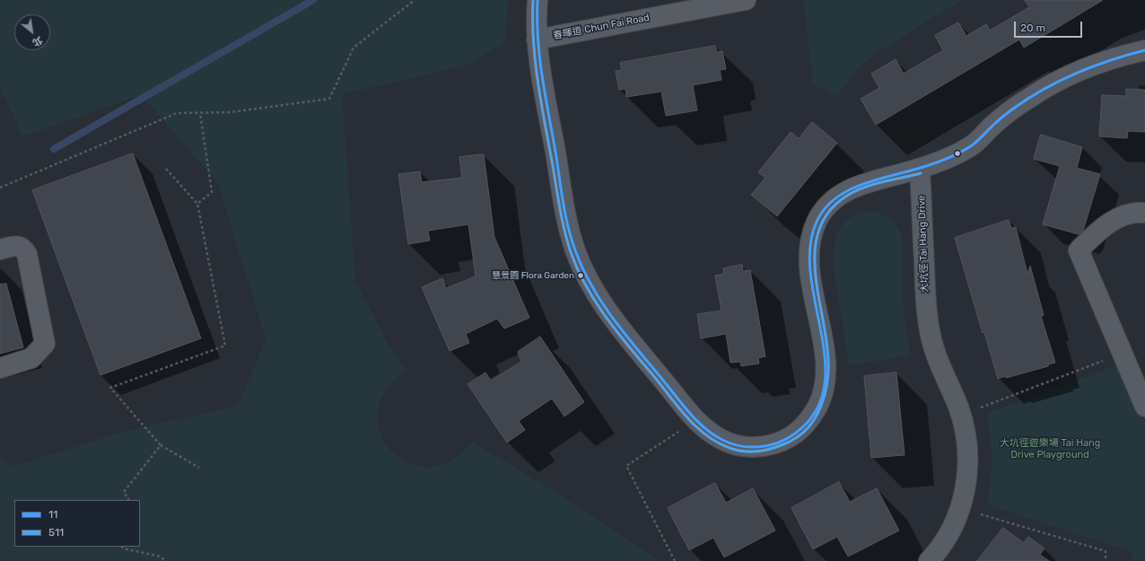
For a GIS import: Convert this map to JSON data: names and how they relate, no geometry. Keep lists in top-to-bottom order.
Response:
{
  "streets": {
    "street": ["春暉道 Chun Fai Road", "大坑徑 Tai Hang Drive"]
  },
  "parks": ["大坑徑遊樂場 Tai Hang Drive Playground"],
  "places": ["慧景園 Flora Garden"],
  "lines": ["transit line 11", "transit line 511"],
  "legend": ["11", "511"],
  "scale_bar": "20 m",
  "north": "bottom right"
}
